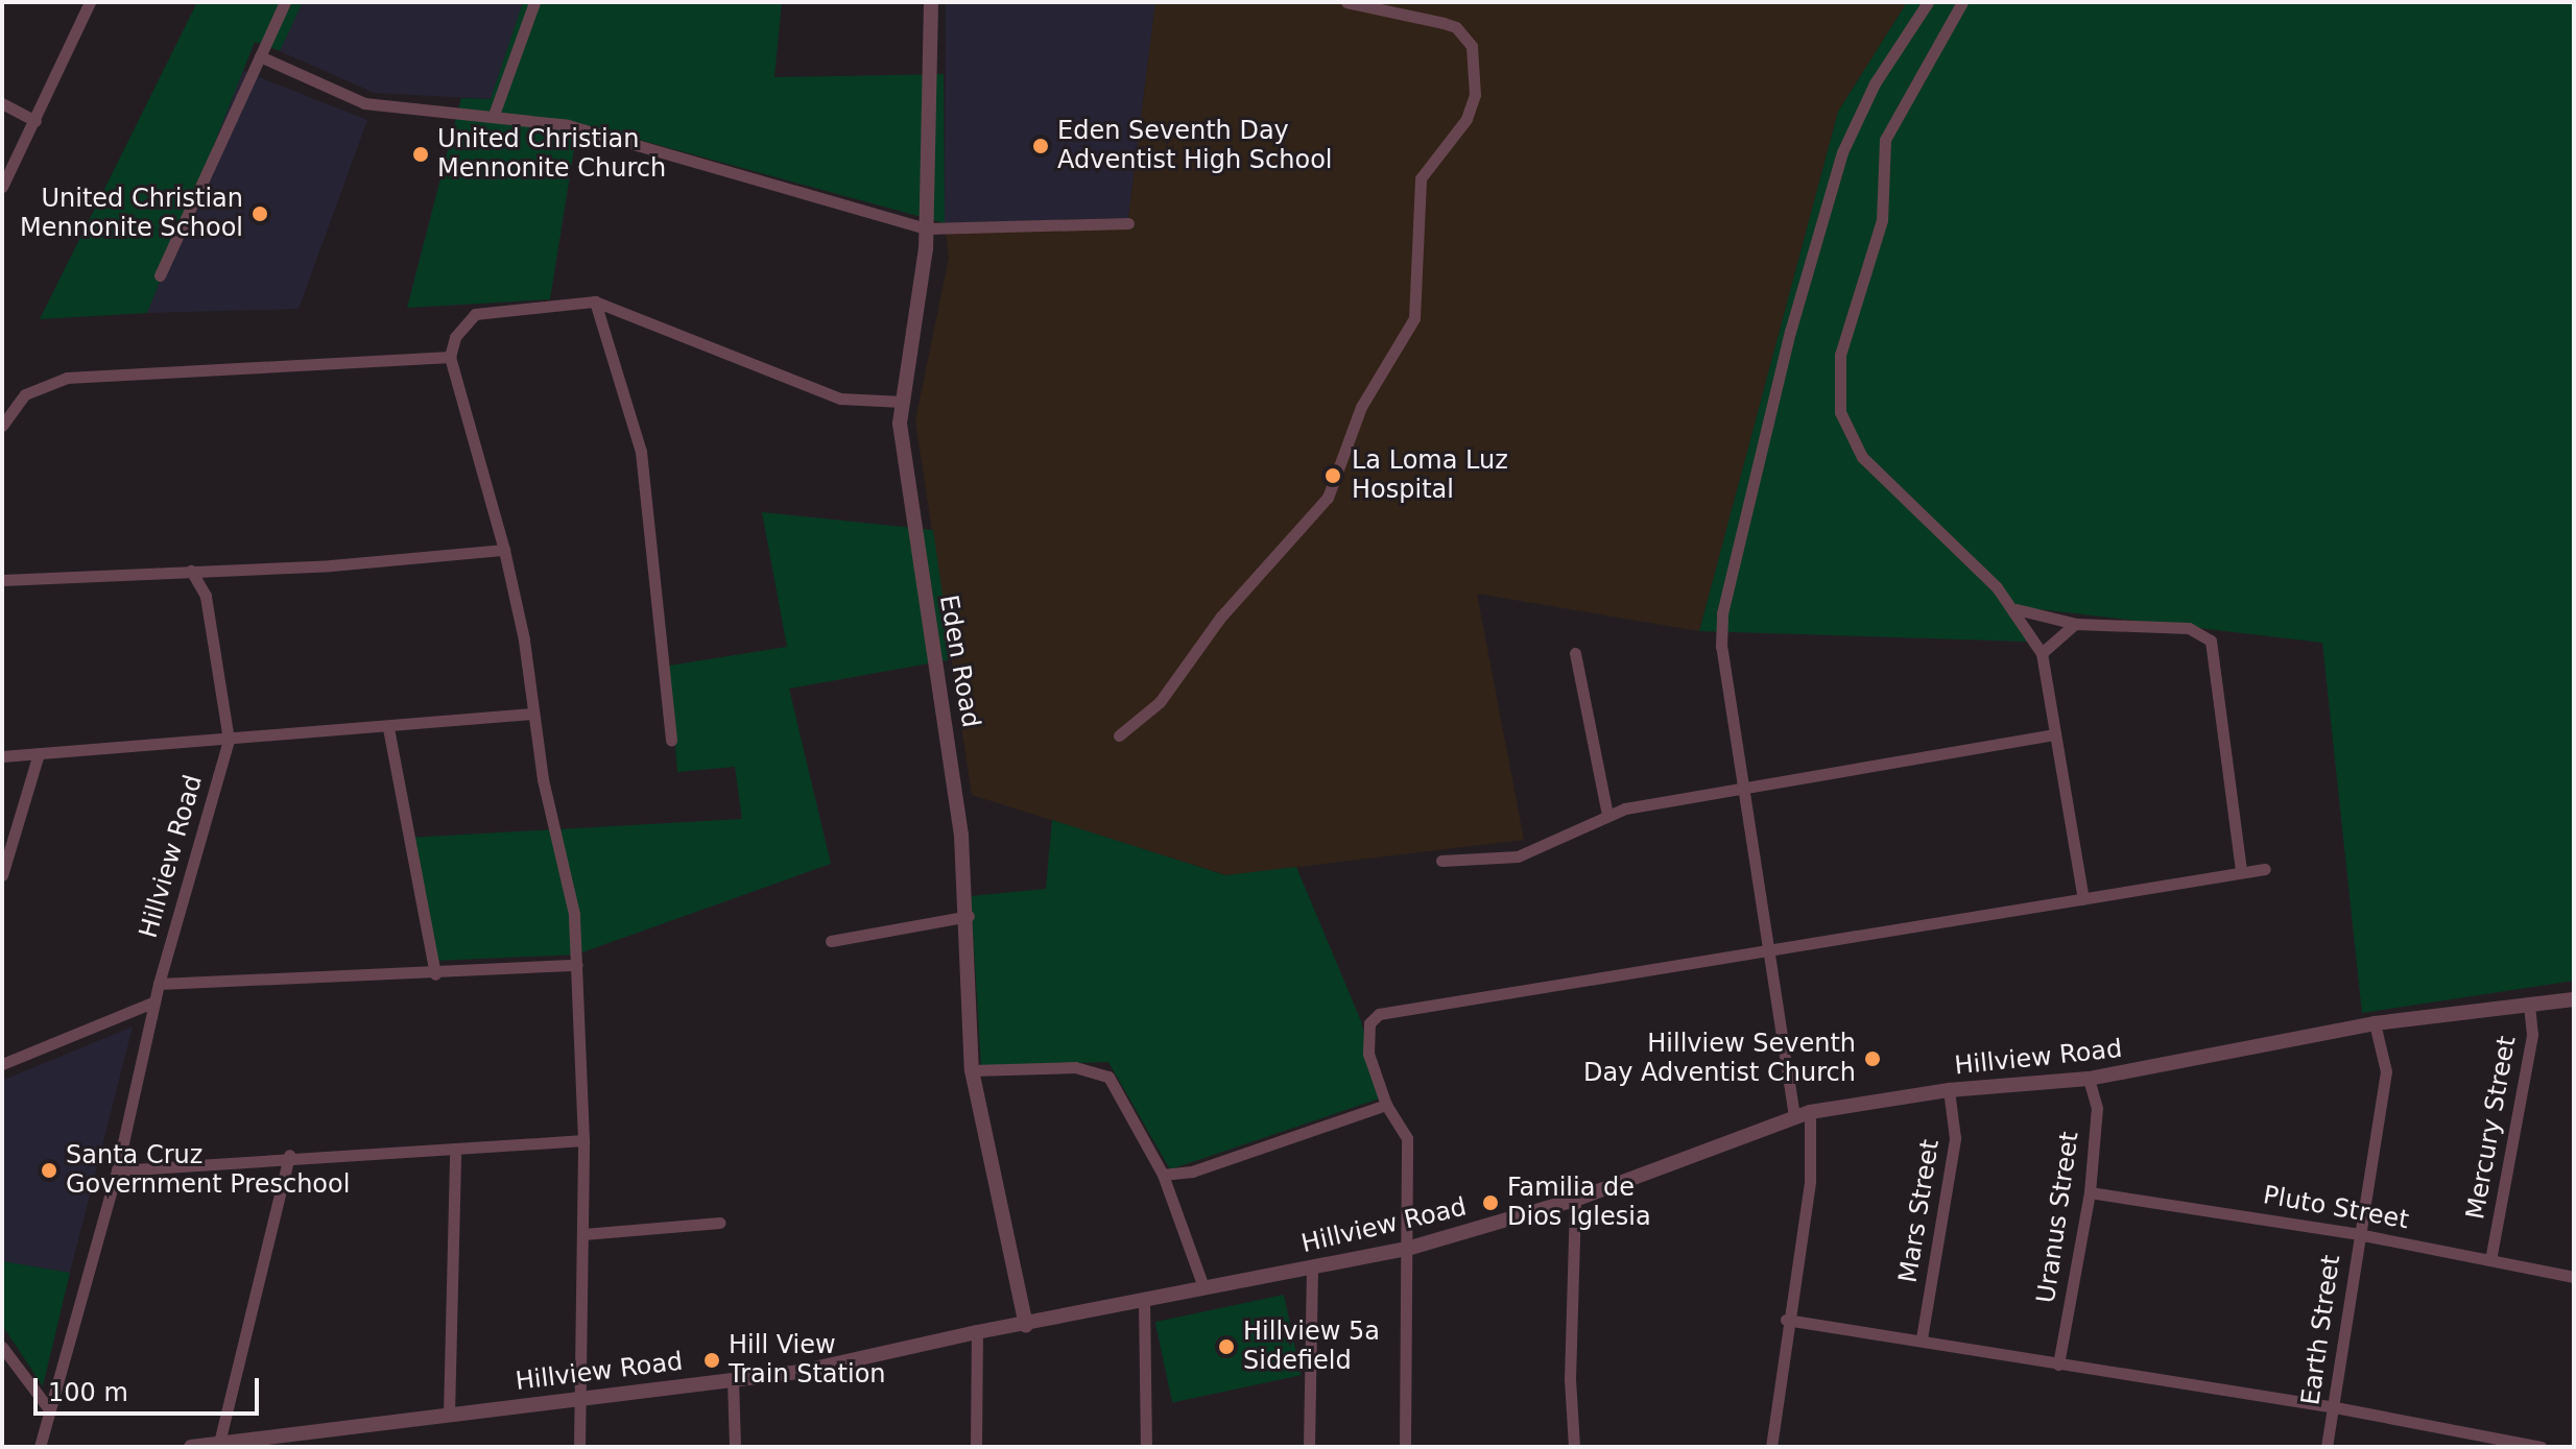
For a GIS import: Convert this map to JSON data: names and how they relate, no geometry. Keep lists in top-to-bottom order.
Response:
{
  "streets": {
    "street": [
      "Eden Road",
      "Hillview Road",
      "Mercury Street",
      "Pluto Street",
      "Mars Street",
      "Uranus Street",
      "Earth Street"
    ]
  },
  "crossings": [
    ["Eden Road", "Hillview Road"],
    ["Hillview Road", "Mercury Street"],
    ["Hillview Road", "Mars Street"],
    ["Hillview Road", "Uranus Street"],
    ["Hillview Road", "Earth Street"],
    ["Mercury Street", "Pluto Street"],
    ["Pluto Street", "Uranus Street"],
    ["Pluto Street", "Earth Street"]
  ],
  "places": [
    "Eden Seventh Day Adventist High School",
    "United Christian Mennonite Church",
    "United Christian Mennonite School",
    "La Loma Luz Hospital",
    "Hillview Seventh Day Adventist Church",
    "Santa Cruz Government Preschool",
    "Familia de Dios Iglesia",
    "Hillview 5a Sidefield",
    "Hill View Train Station"
  ],
  "scale_bar": "100 m"
}
